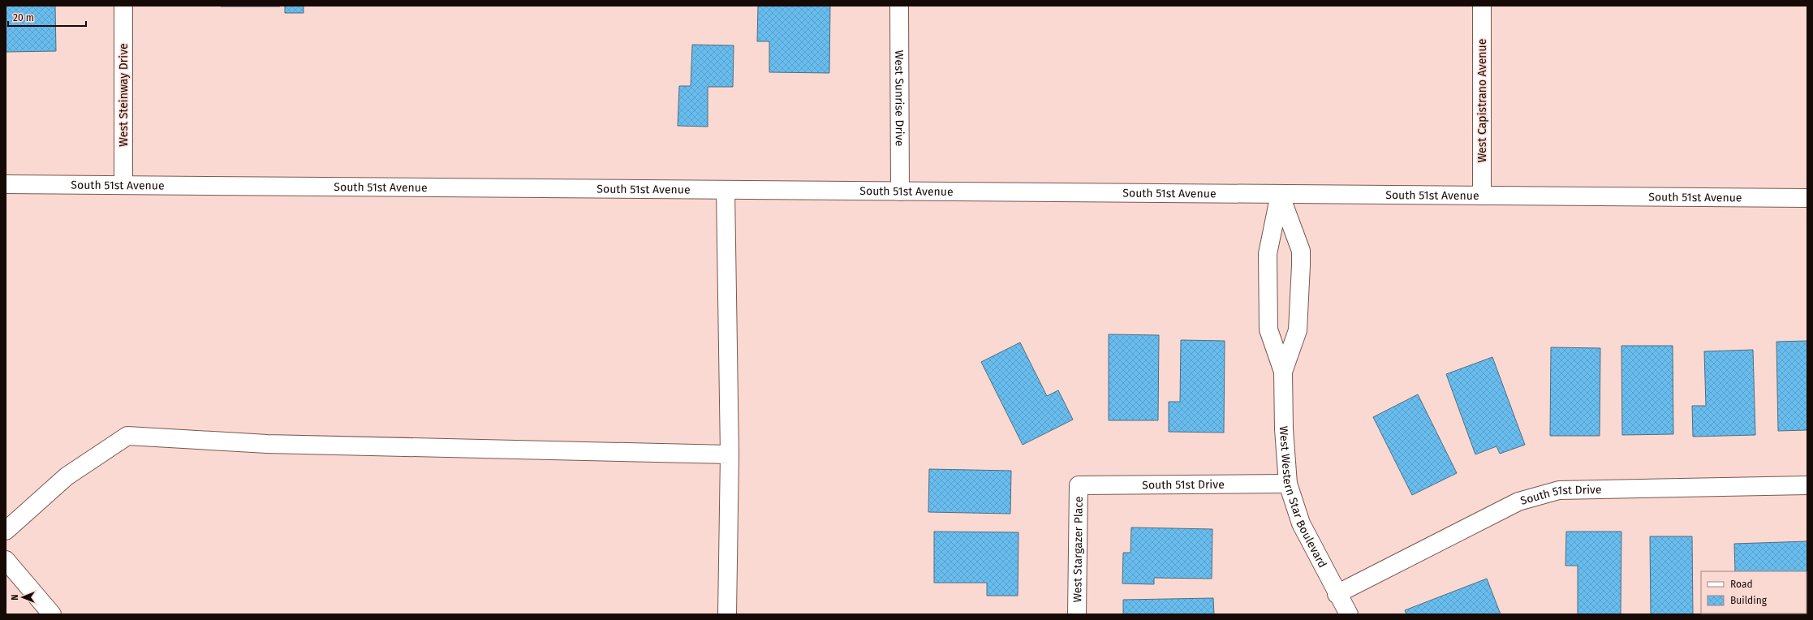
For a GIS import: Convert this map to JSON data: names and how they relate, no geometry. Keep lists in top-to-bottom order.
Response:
{
  "streets": {
    "street": [
      "West Steinway Drive",
      "West Sunrise Drive",
      "West Capistrano Avenue",
      "South 51st Avenue",
      "South 51st Drive",
      "West Western Star Boulevard",
      "West Stargazer Place"
    ]
  },
  "crossings": [
    ["West Steinway Drive", "South 51st Avenue"],
    ["West Sunrise Drive", "South 51st Avenue"],
    ["West Capistrano Avenue", "South 51st Avenue"],
    ["South 51st Avenue", "West Western Star Boulevard"],
    ["South 51st Drive", "West Western Star Boulevard"],
    ["South 51st Drive", "West Stargazer Place"]
  ],
  "legend": ["Road", "Building"],
  "scale_bar": "20 m",
  "north": "left"
}
